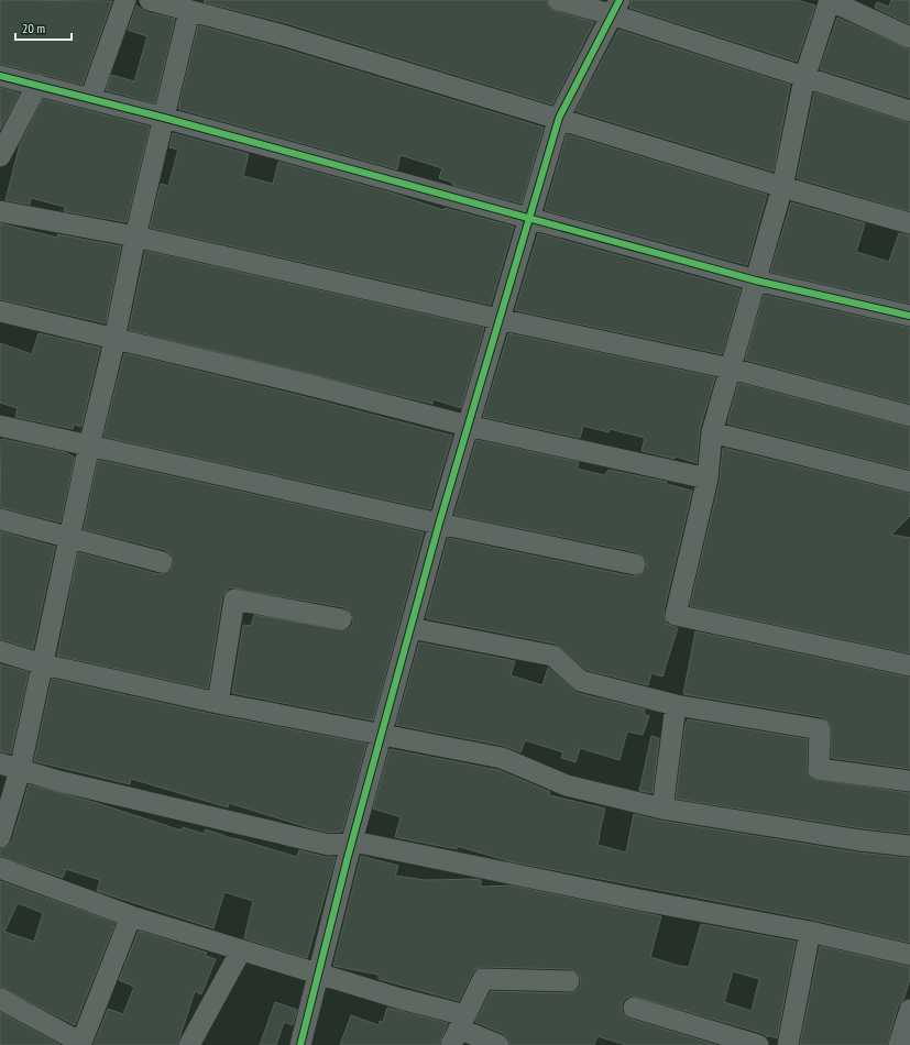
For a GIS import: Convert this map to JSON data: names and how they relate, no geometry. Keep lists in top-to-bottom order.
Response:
{
  "scale_bar": "20 m"
}
